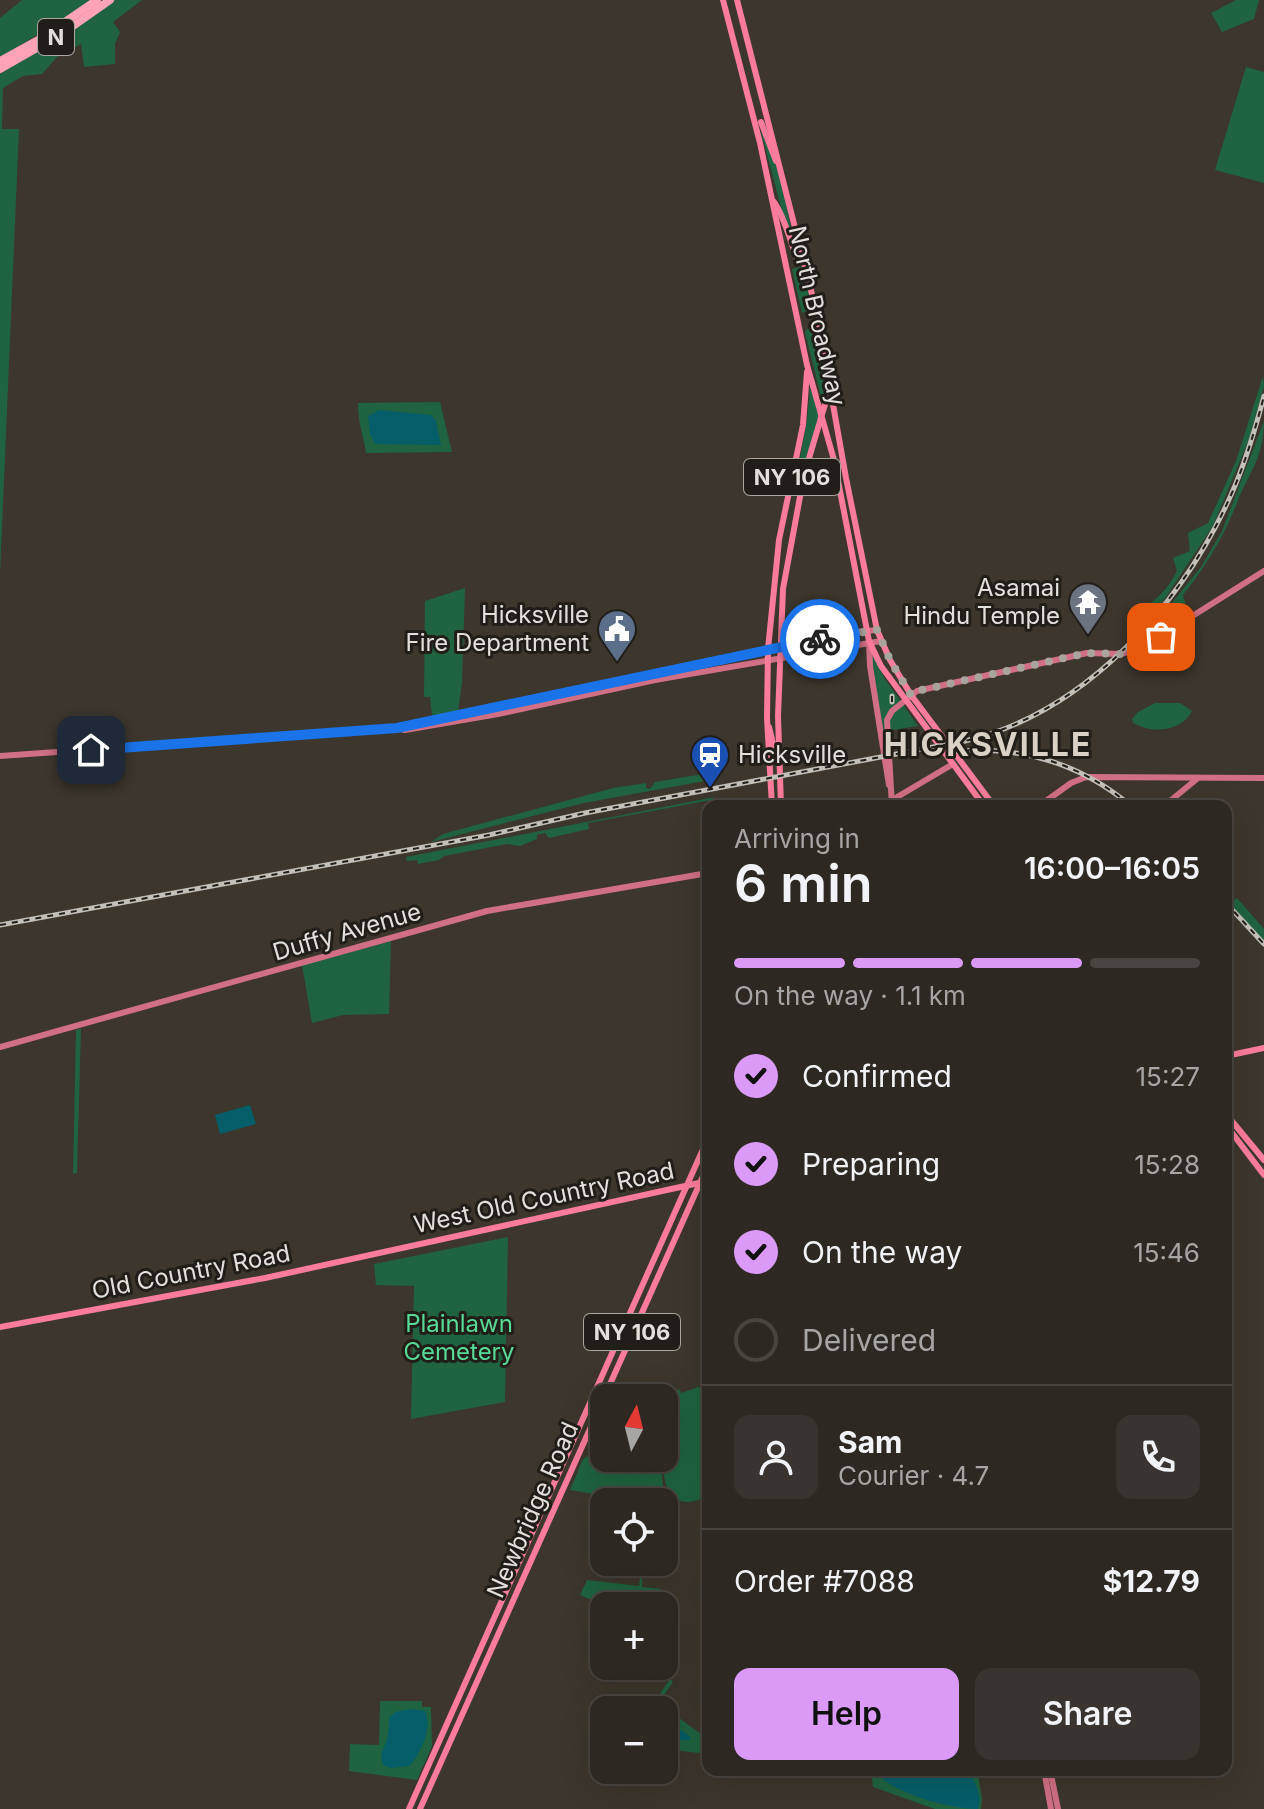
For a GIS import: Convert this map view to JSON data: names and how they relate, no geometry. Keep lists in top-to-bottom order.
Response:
{
  "streets": {
    "highway": ["N"],
    "main road": [
      "North Broadway",
      "NY 106",
      "Duffy Avenue",
      "West Old Country Road",
      "Old Country Road",
      "Newbridge Road"
    ]
  },
  "crossings": [
    ["North Broadway", "NY 106"],
    ["NY 106", "West Old Country Road"],
    ["NY 106", "Newbridge Road"],
    ["West Old Country Road", "Old Country Road"],
    ["West Old Country Road", "Newbridge Road"]
  ],
  "districts": ["HICKSVILLE"],
  "parks": ["Plainlawn Cemetery"],
  "places": {
    "temple": ["Asamai Hindu Temple"],
    "public building": ["Hicksville Fire Department"],
    "station": ["Hicksville"]
  },
  "north": "top",
  "page": {
    "heading": ["6 min", "Arriving in", "16:00–16:05"],
    "panel": [
      "Sam",
      "Courier · 4.7",
      "Order #7088",
      "$12.79"
    ],
    "bar": "On the way · 1.1 km",
    "list": [
      ["Confirmed", "15:27"],
      ["Preparing", "15:28"],
      ["On the way", "15:46"],
      "Delivered"
    ],
    "map_buttons": ["+", "−"],
    "buttons": ["Help", "Share"]
  }
}
